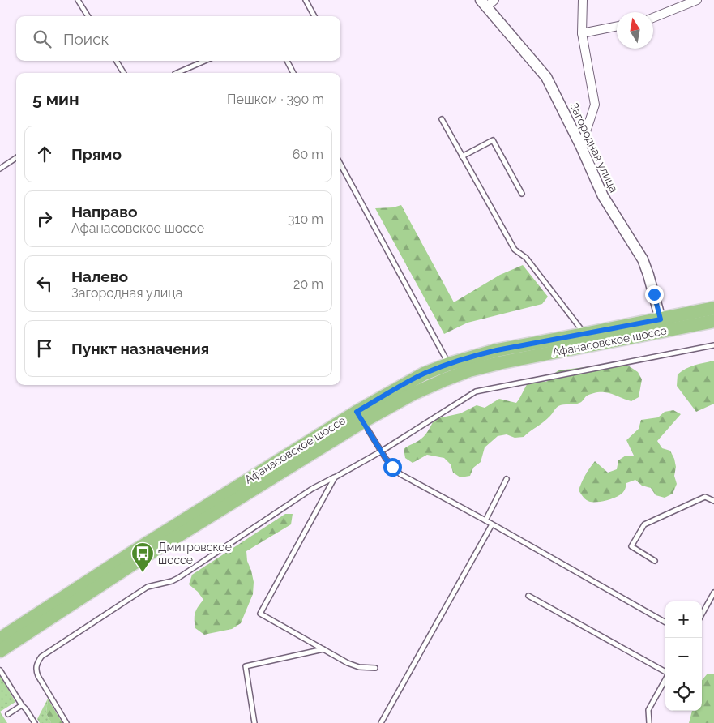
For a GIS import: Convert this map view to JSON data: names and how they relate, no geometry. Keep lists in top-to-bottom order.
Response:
{
  "streets": {
    "main road": ["Афанасовское шоссе"],
    "street": ["Загородная улица"]
  },
  "crossings": [
    ["Загородная улица", "Афанасовское шоссе"]
  ],
  "places": {
    "bus stop": ["Дмитровское шоссе"]
  },
  "north": "top",
  "page": {
    "search": "Поиск",
    "heading": ["5 мин", "Пешком · 390 m"],
    "list": [
      ["Прямо", "60 m"],
      ["Направо", "Афанасовское шоссе", "310 m"],
      ["Налево", "Загородная улица", "20 m"],
      "Пункт назначения"
    ],
    "map_buttons": ["+", "−"]
  }
}
